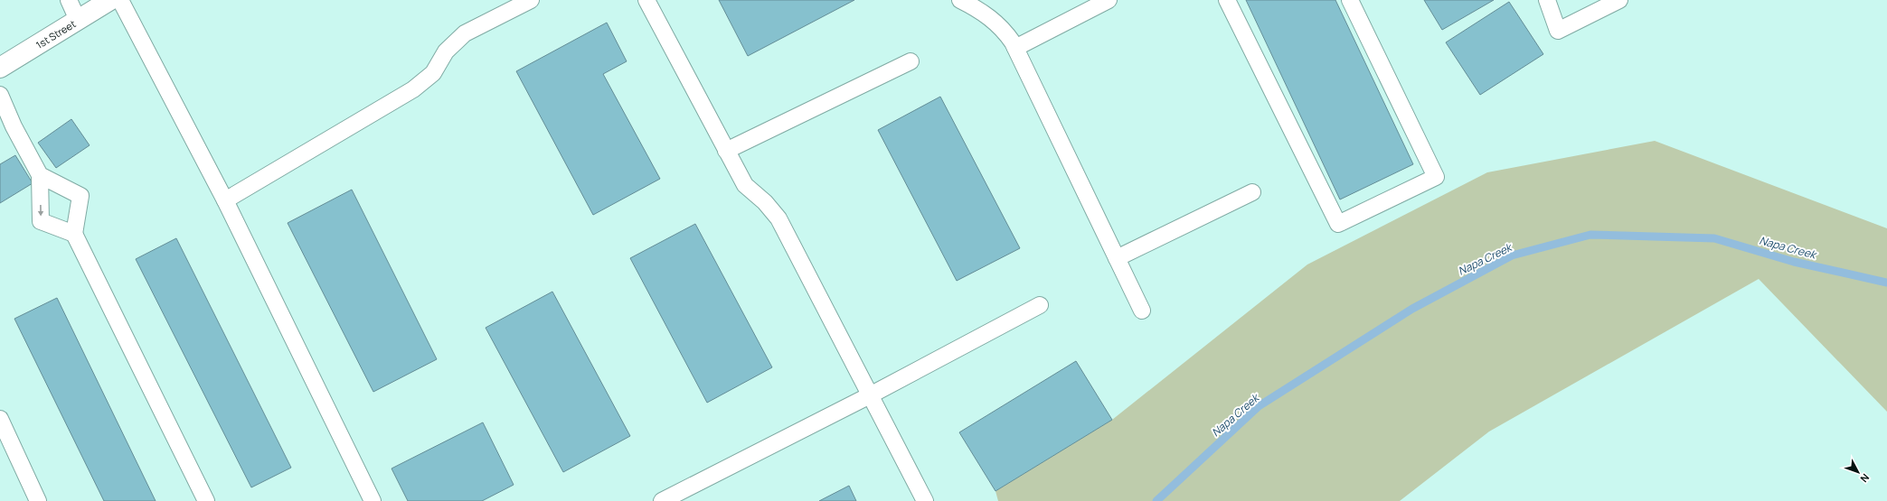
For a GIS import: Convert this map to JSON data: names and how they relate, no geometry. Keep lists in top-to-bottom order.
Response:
{
  "streets": {
    "main road": ["1st Street"]
  },
  "water": ["Napa Creek"],
  "north": "bottom right"
}
